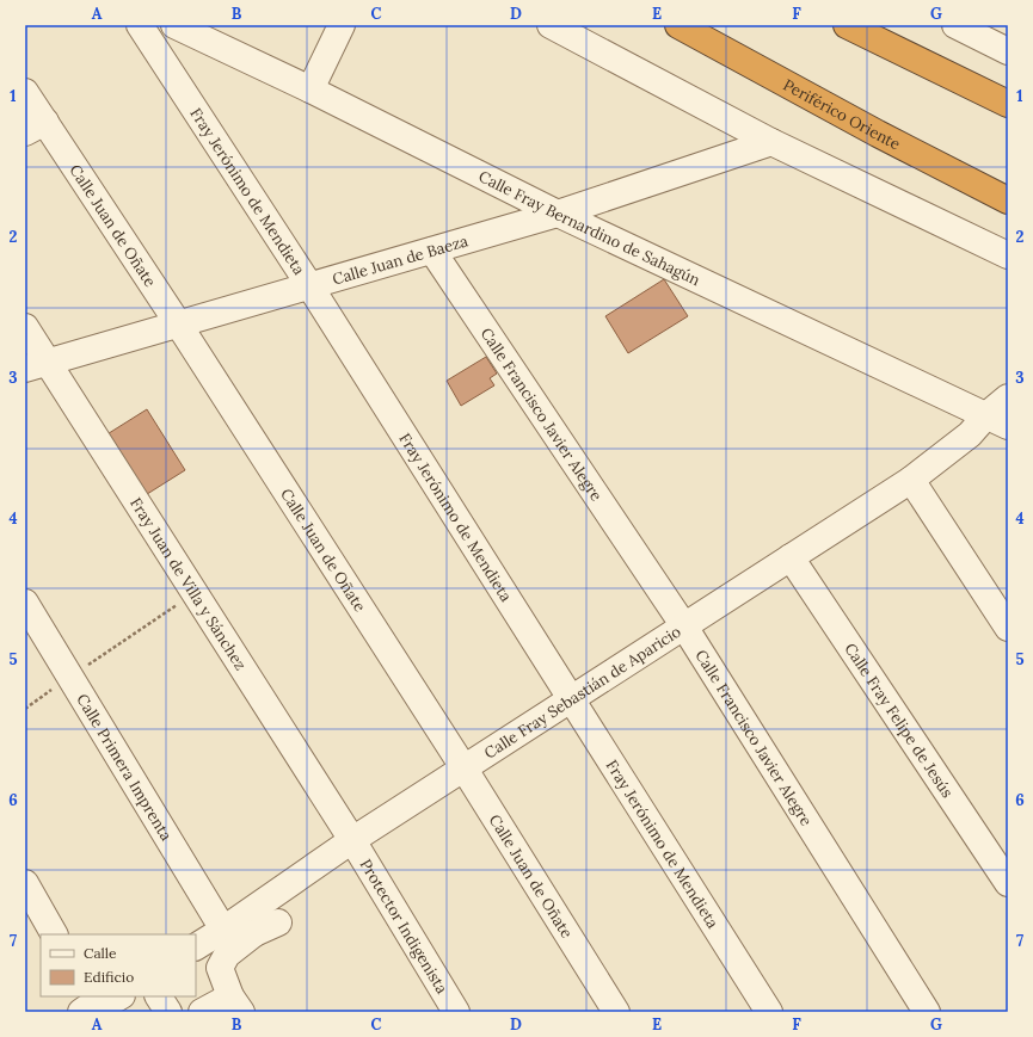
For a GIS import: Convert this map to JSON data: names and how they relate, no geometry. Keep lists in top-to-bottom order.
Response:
{
  "streets": {
    "highway": ["Periférico Oriente"],
    "street": [
      "Fray Jerónimo de Mendieta",
      "Calle Juan de Oñate",
      "Calle Fray Bernardino de Sahagún",
      "Calle Juan de Baeza",
      "Calle Francisco Javier Alegre",
      "Fray Juan de Villa y Sánchez",
      "Calle Fray Sebastián de Aparicio",
      "Calle Fray Felipe de Jesús",
      "Calle Primera Imprenta",
      "Protector Indigenista"
    ]
  },
  "crossings": [
    ["Fray Jerónimo de Mendieta", "Calle Juan de Baeza"],
    ["Fray Jerónimo de Mendieta", "Calle Fray Sebastián de Aparicio"],
    ["Calle Juan de Oñate", "Calle Juan de Baeza"],
    ["Calle Juan de Oñate", "Calle Fray Sebastián de Aparicio"],
    ["Calle Fray Bernardino de Sahagún", "Calle Juan de Baeza"],
    ["Calle Fray Bernardino de Sahagún", "Calle Fray Sebastián de Aparicio"],
    ["Calle Juan de Baeza", "Calle Francisco Javier Alegre"],
    ["Calle Juan de Baeza", "Fray Juan de Villa y Sánchez"],
    ["Calle Francisco Javier Alegre", "Calle Fray Sebastián de Aparicio"],
    ["Fray Juan de Villa y Sánchez", "Calle Fray Sebastián de Aparicio"],
    ["Fray Juan de Villa y Sánchez", "Protector Indigenista"],
    ["Calle Fray Sebastián de Aparicio", "Calle Fray Felipe de Jesús"],
    ["Calle Fray Sebastián de Aparicio", "Calle Primera Imprenta"],
    ["Calle Fray Sebastián de Aparicio", "Protector Indigenista"]
  ],
  "legend": ["Calle", "Edificio"],
  "grid": {
    "columns": [
      "A",
      "B",
      "C",
      "D",
      "E",
      "F",
      "G"
    ],
    "rows": [
      "1",
      "2",
      "3",
      "4",
      "5",
      "6",
      "7"
    ]
  }
}
